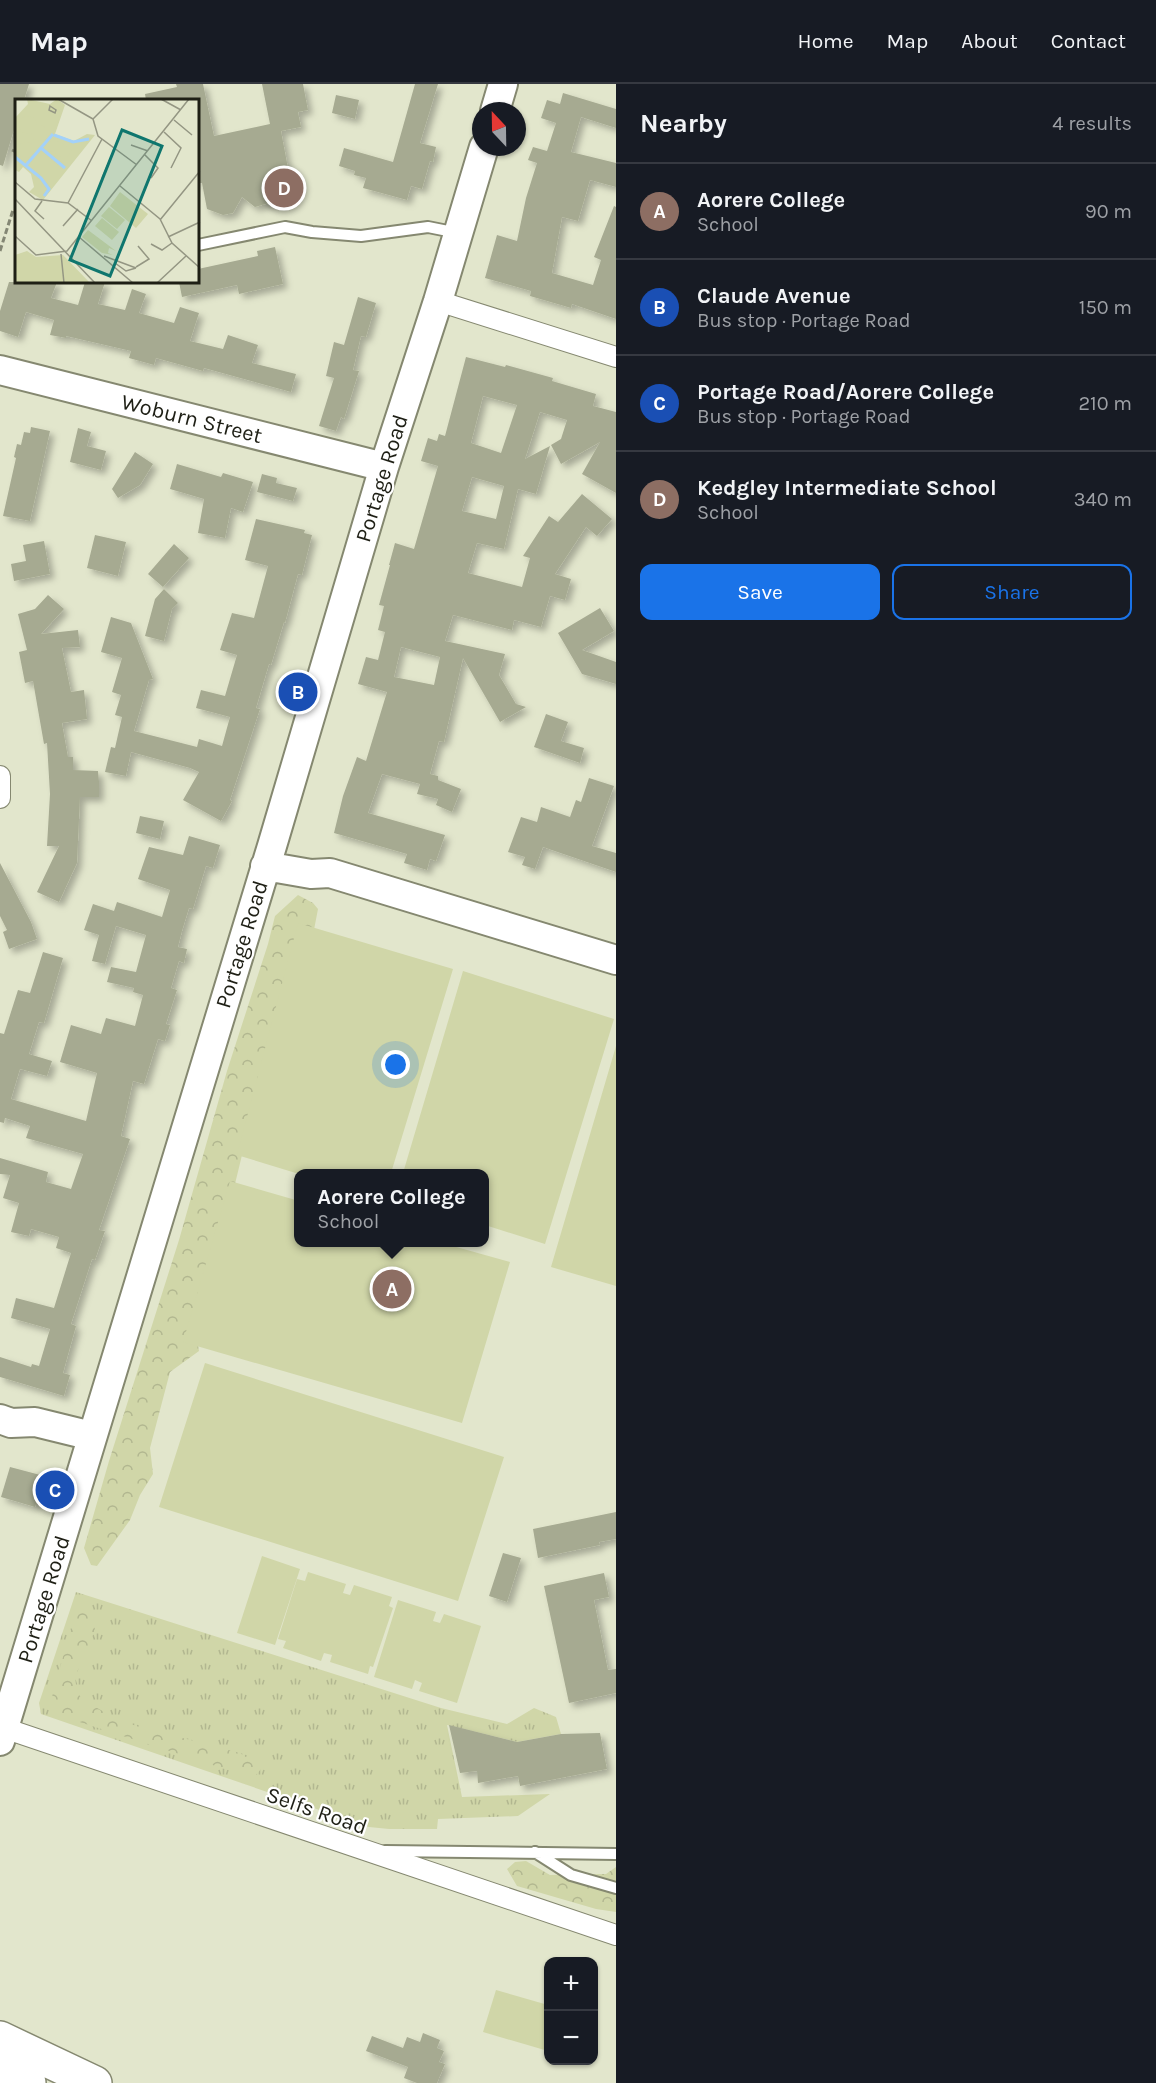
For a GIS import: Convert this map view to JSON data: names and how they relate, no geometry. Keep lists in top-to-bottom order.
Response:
{
  "streets": {
    "main road": ["Woburn Street", "Portage Road"],
    "street": ["Selfs Road"]
  },
  "crossings": [
    ["Woburn Street", "Portage Road"],
    ["Portage Road", "Selfs Road"]
  ],
  "north": "top",
  "page": {
    "header": "Map",
    "nav": [
      "Home",
      "Map",
      "About",
      "Contact"
    ],
    "heading": ["Nearby", "4 results"],
    "list": [
      {
        "mark": "A",
        "name": "Aorere College",
        "note": "School",
        "value": "90 m"
      },
      {
        "mark": "B",
        "name": "Claude Avenue",
        "note": "Bus stop · Portage Road",
        "value": "150 m"
      },
      {
        "mark": "C",
        "name": "Portage Road/Aorere College",
        "note": "Bus stop · Portage Road",
        "value": "210 m"
      },
      {
        "mark": "D",
        "name": "Kedgley Intermediate School",
        "note": "School",
        "value": "340 m"
      }
    ],
    "pins": [
      "D",
      "B",
      "A",
      "C"
    ],
    "buttons": ["Save", "Share"],
    "popup": ["Aorere College", "School"],
    "map_buttons": ["+", "−"]
  }
}
